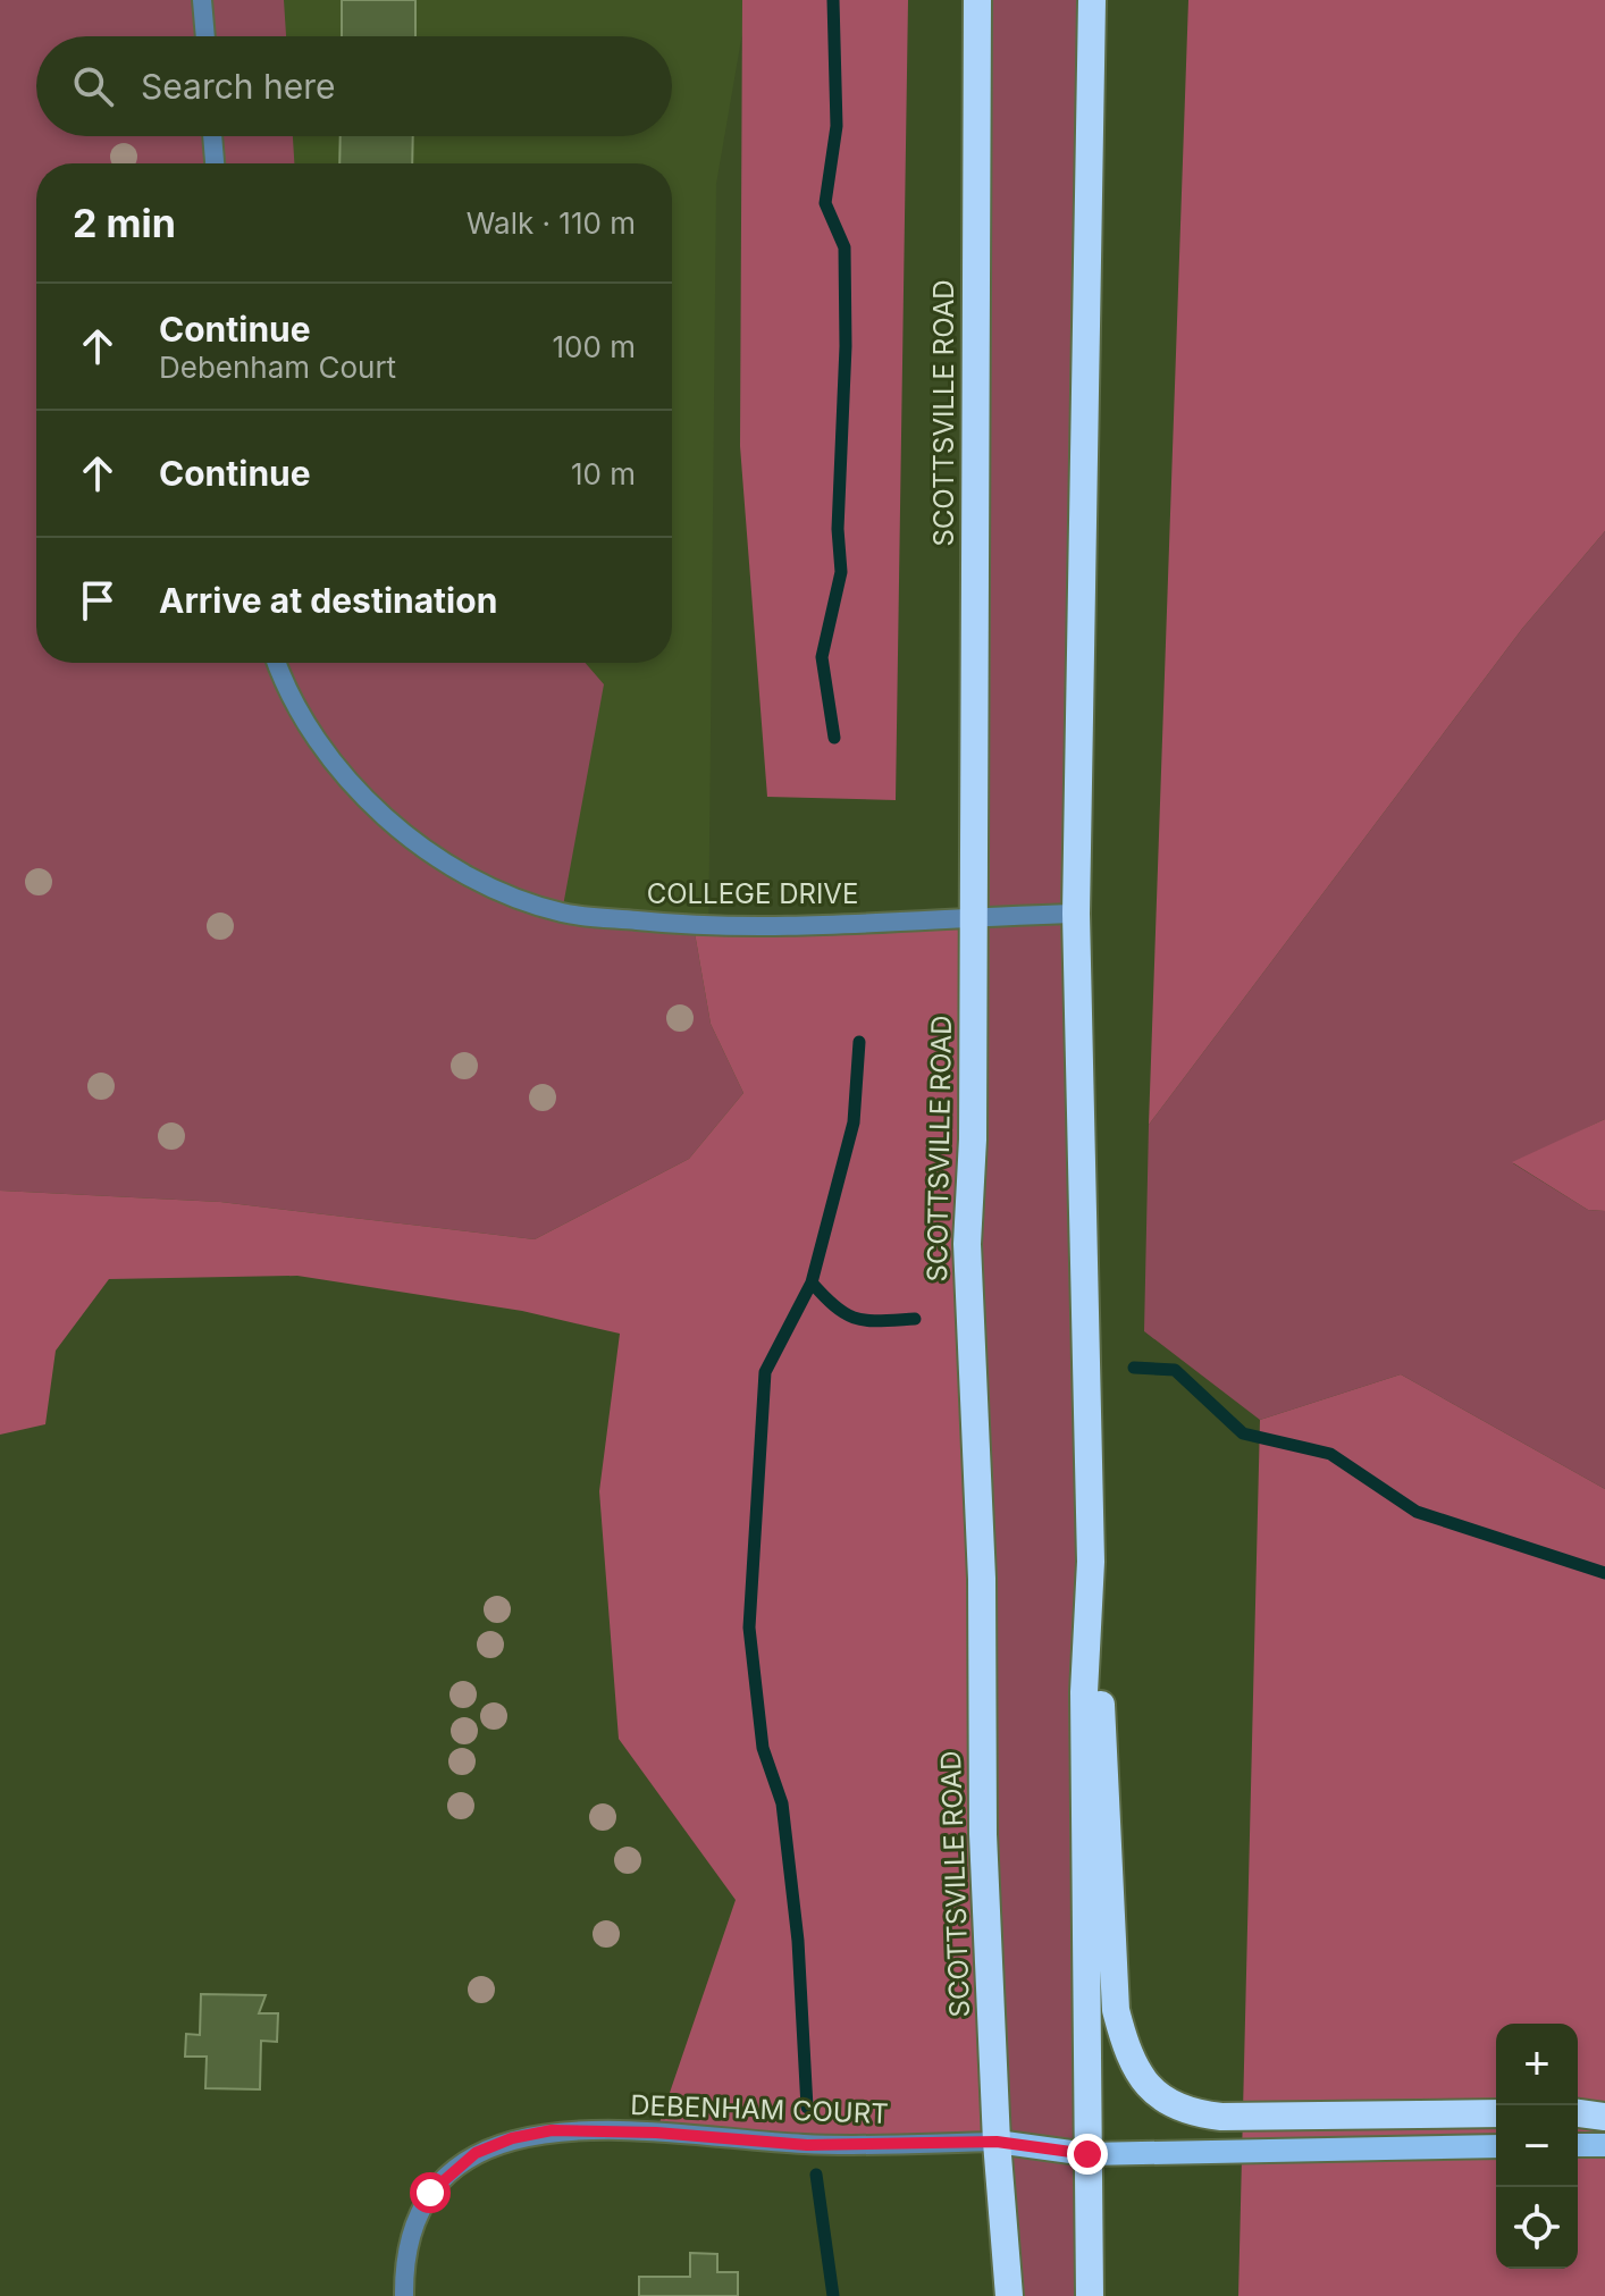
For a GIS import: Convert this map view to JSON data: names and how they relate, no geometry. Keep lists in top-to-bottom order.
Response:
{
  "streets": {
    "highway": ["SCOTTSVILLE ROAD"],
    "street": ["COLLEGE DRIVE", "DEBENHAM COURT"]
  },
  "crossings": [
    ["SCOTTSVILLE ROAD", "COLLEGE DRIVE"],
    ["SCOTTSVILLE ROAD", "DEBENHAM COURT"]
  ],
  "page": {
    "search": "Search here",
    "heading": ["2 min", "Walk · 110 m"],
    "list": [
      ["Continue", "Debenham Court", "100 m"],
      ["Continue", "10 m"],
      "Arrive at destination"
    ],
    "map_buttons": ["+", "−"]
  }
}
